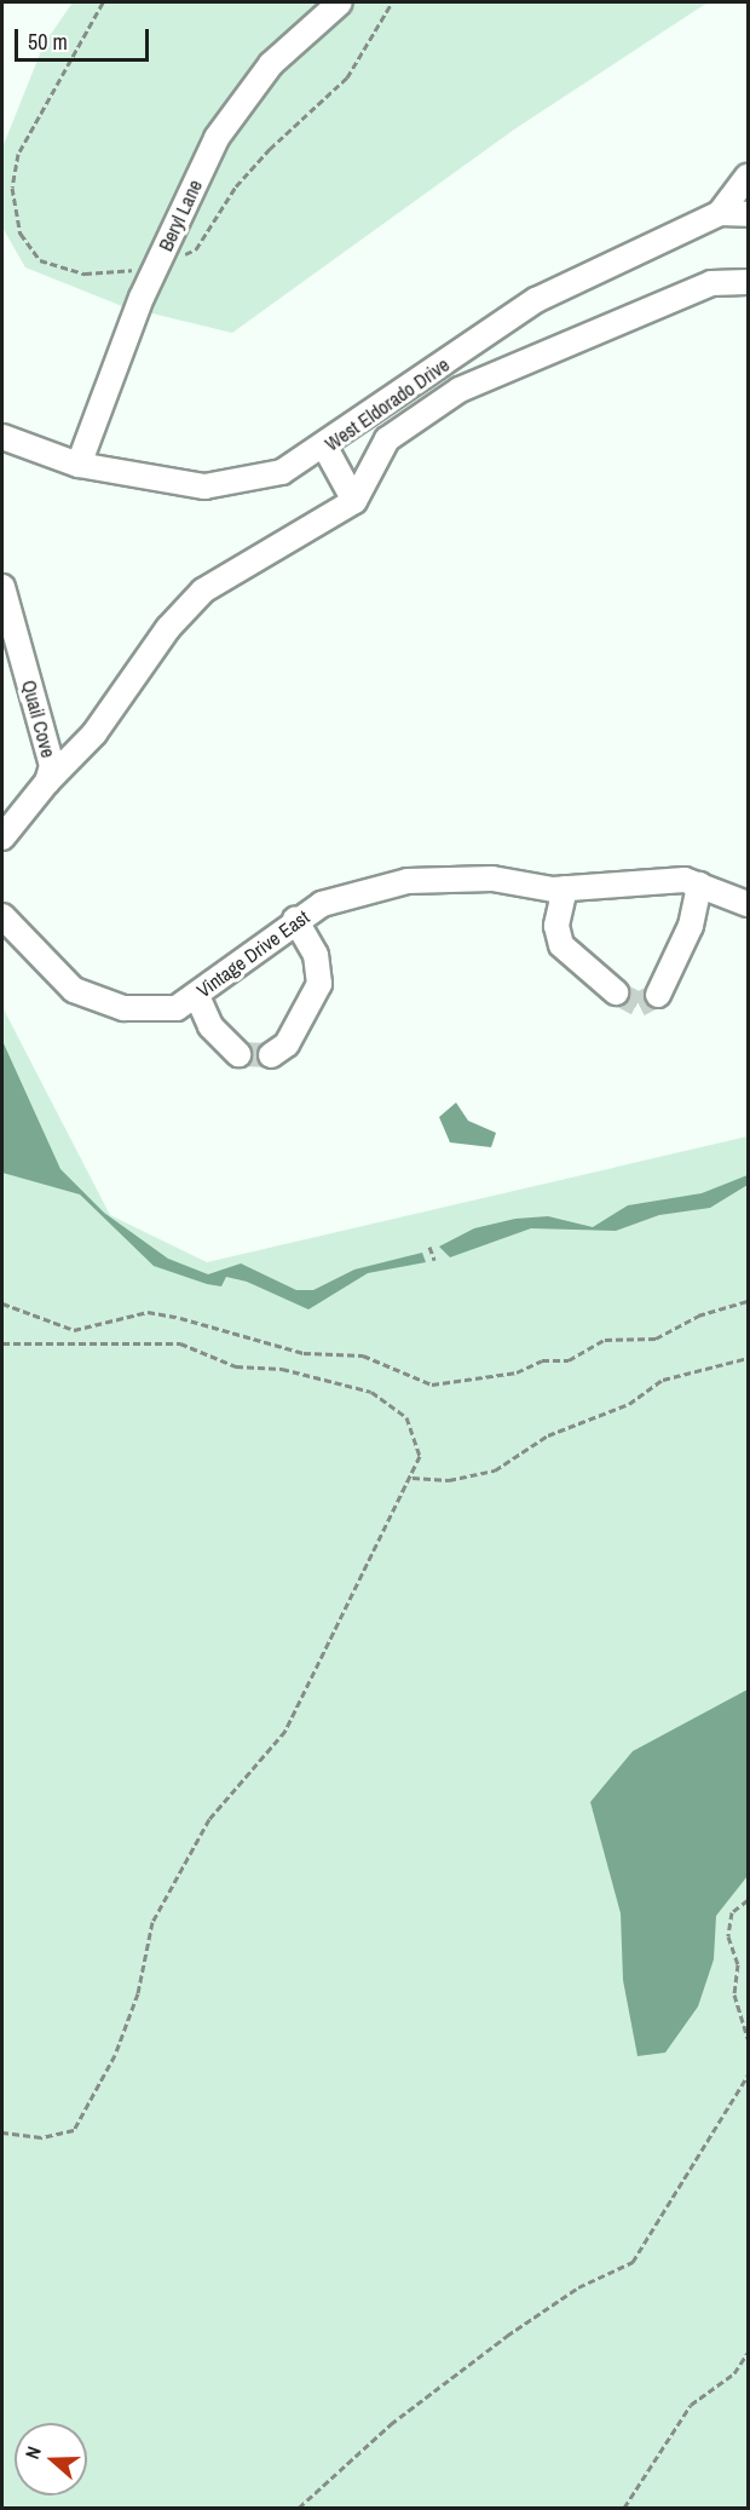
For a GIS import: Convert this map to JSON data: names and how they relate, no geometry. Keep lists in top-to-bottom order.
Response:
{
  "streets": {
    "street": [
      "Beryl Lane",
      "West Eldorado Drive",
      "Quail Cove",
      "Vintage Drive East"
    ]
  },
  "crossings": [
    ["Beryl Lane", "West Eldorado Drive"]
  ],
  "scale_bar": "50 m",
  "north": "left"
}
